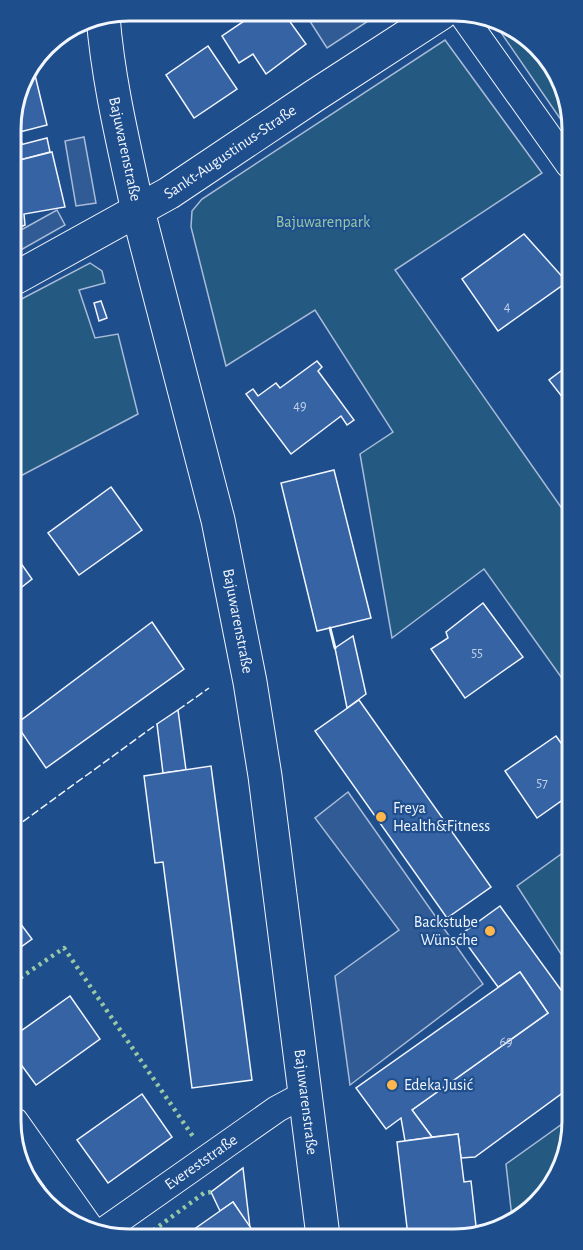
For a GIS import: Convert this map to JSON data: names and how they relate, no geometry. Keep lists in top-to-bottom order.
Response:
{
  "streets": {
    "main road": ["Bajuwarenstraße"],
    "street": ["Sankt-Augustinus-Straße", "Evereststraße"]
  },
  "crossings": [
    ["Bajuwarenstraße", "Sankt-Augustinus-Straße"],
    ["Bajuwarenstraße", "Evereststraße"]
  ],
  "parks": ["Bajuwarenpark"],
  "places": ["Freya Health&Fitness", "Backstube Wünsche", "Edeka Jusić"],
  "house_numbers": [
    "4",
    "49",
    "55",
    "57",
    "69"
  ]
}
